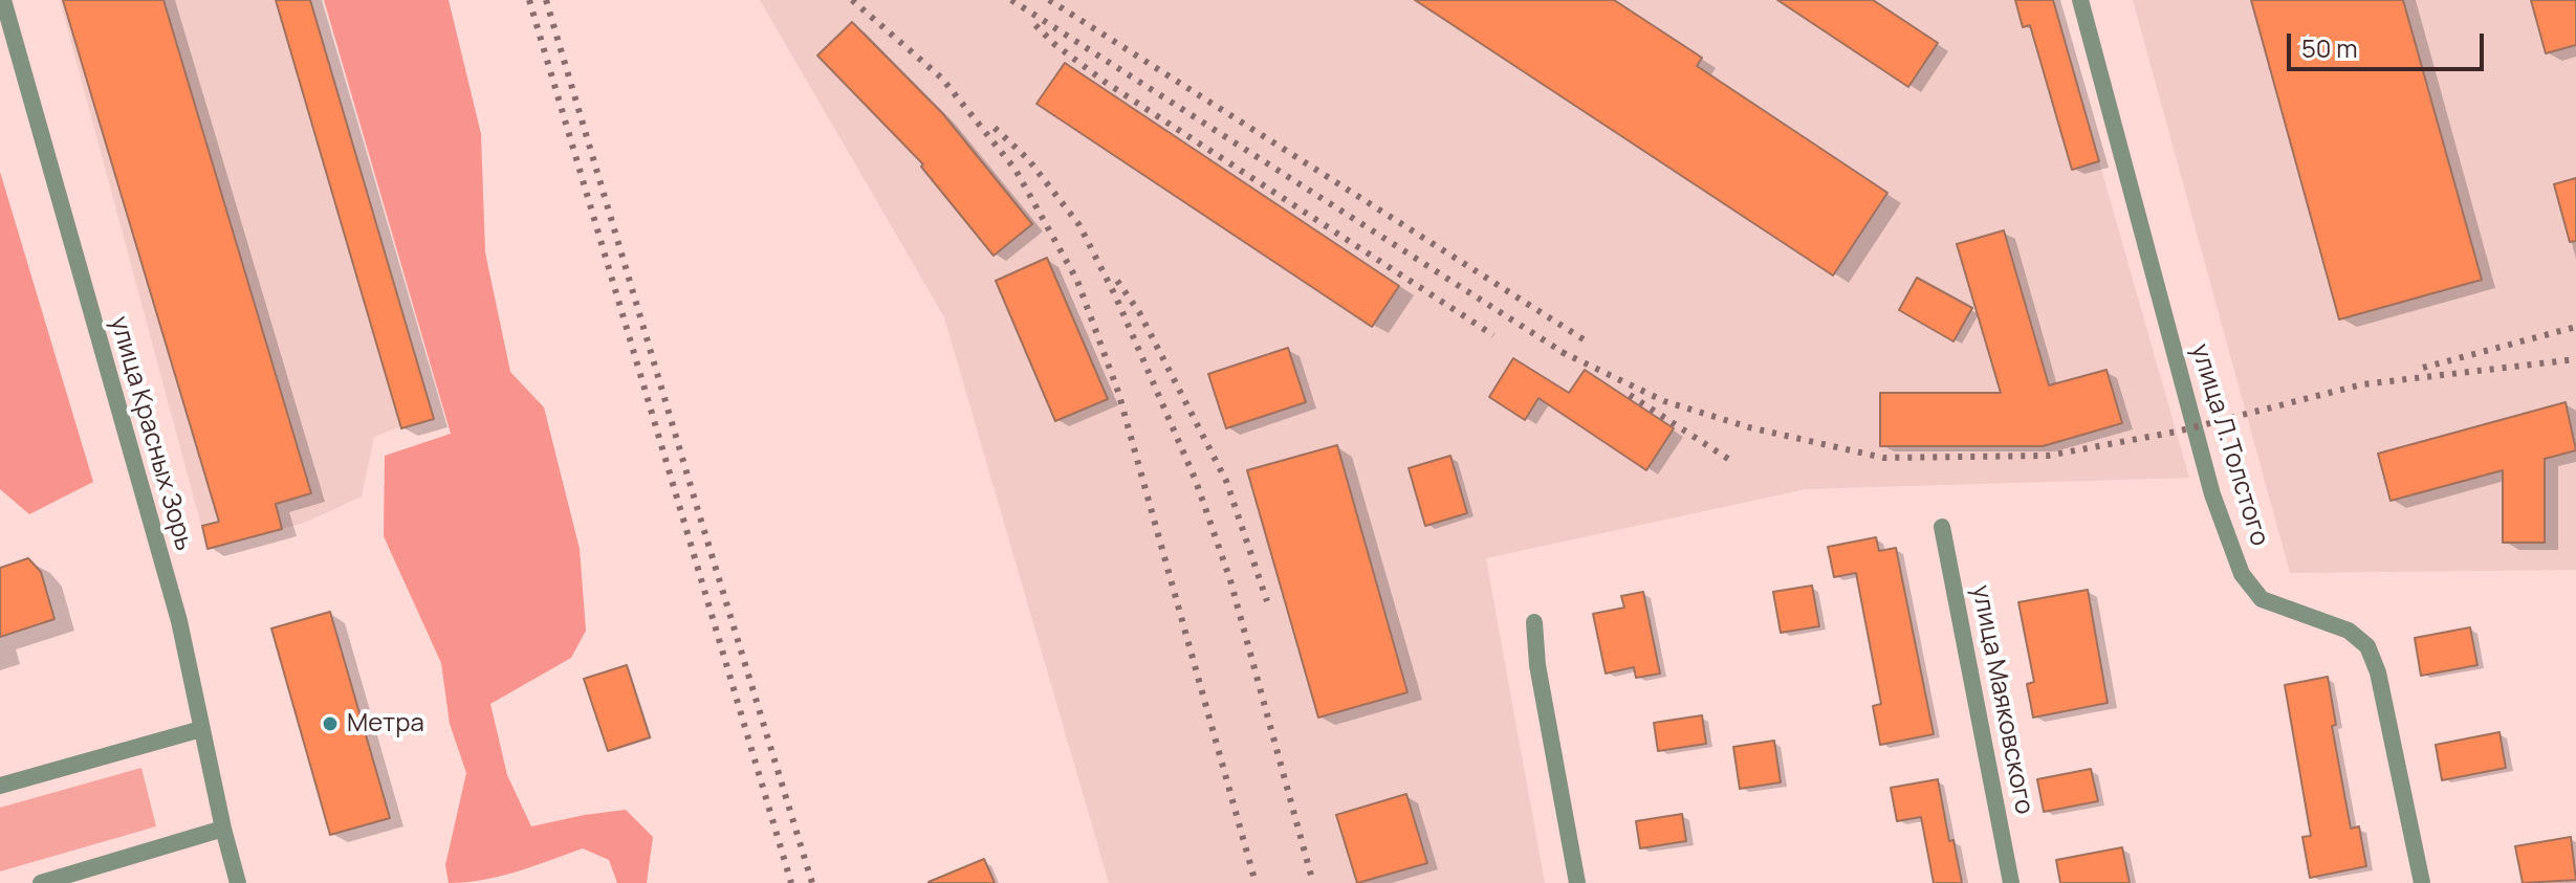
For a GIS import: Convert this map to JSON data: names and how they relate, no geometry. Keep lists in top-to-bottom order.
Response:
{
  "streets": {
    "street": ["улица Красных Зорь", "улица Л.Толстого", "улица Маяковского"]
  },
  "places": ["Метра"],
  "scale_bar": "50 m"
}
